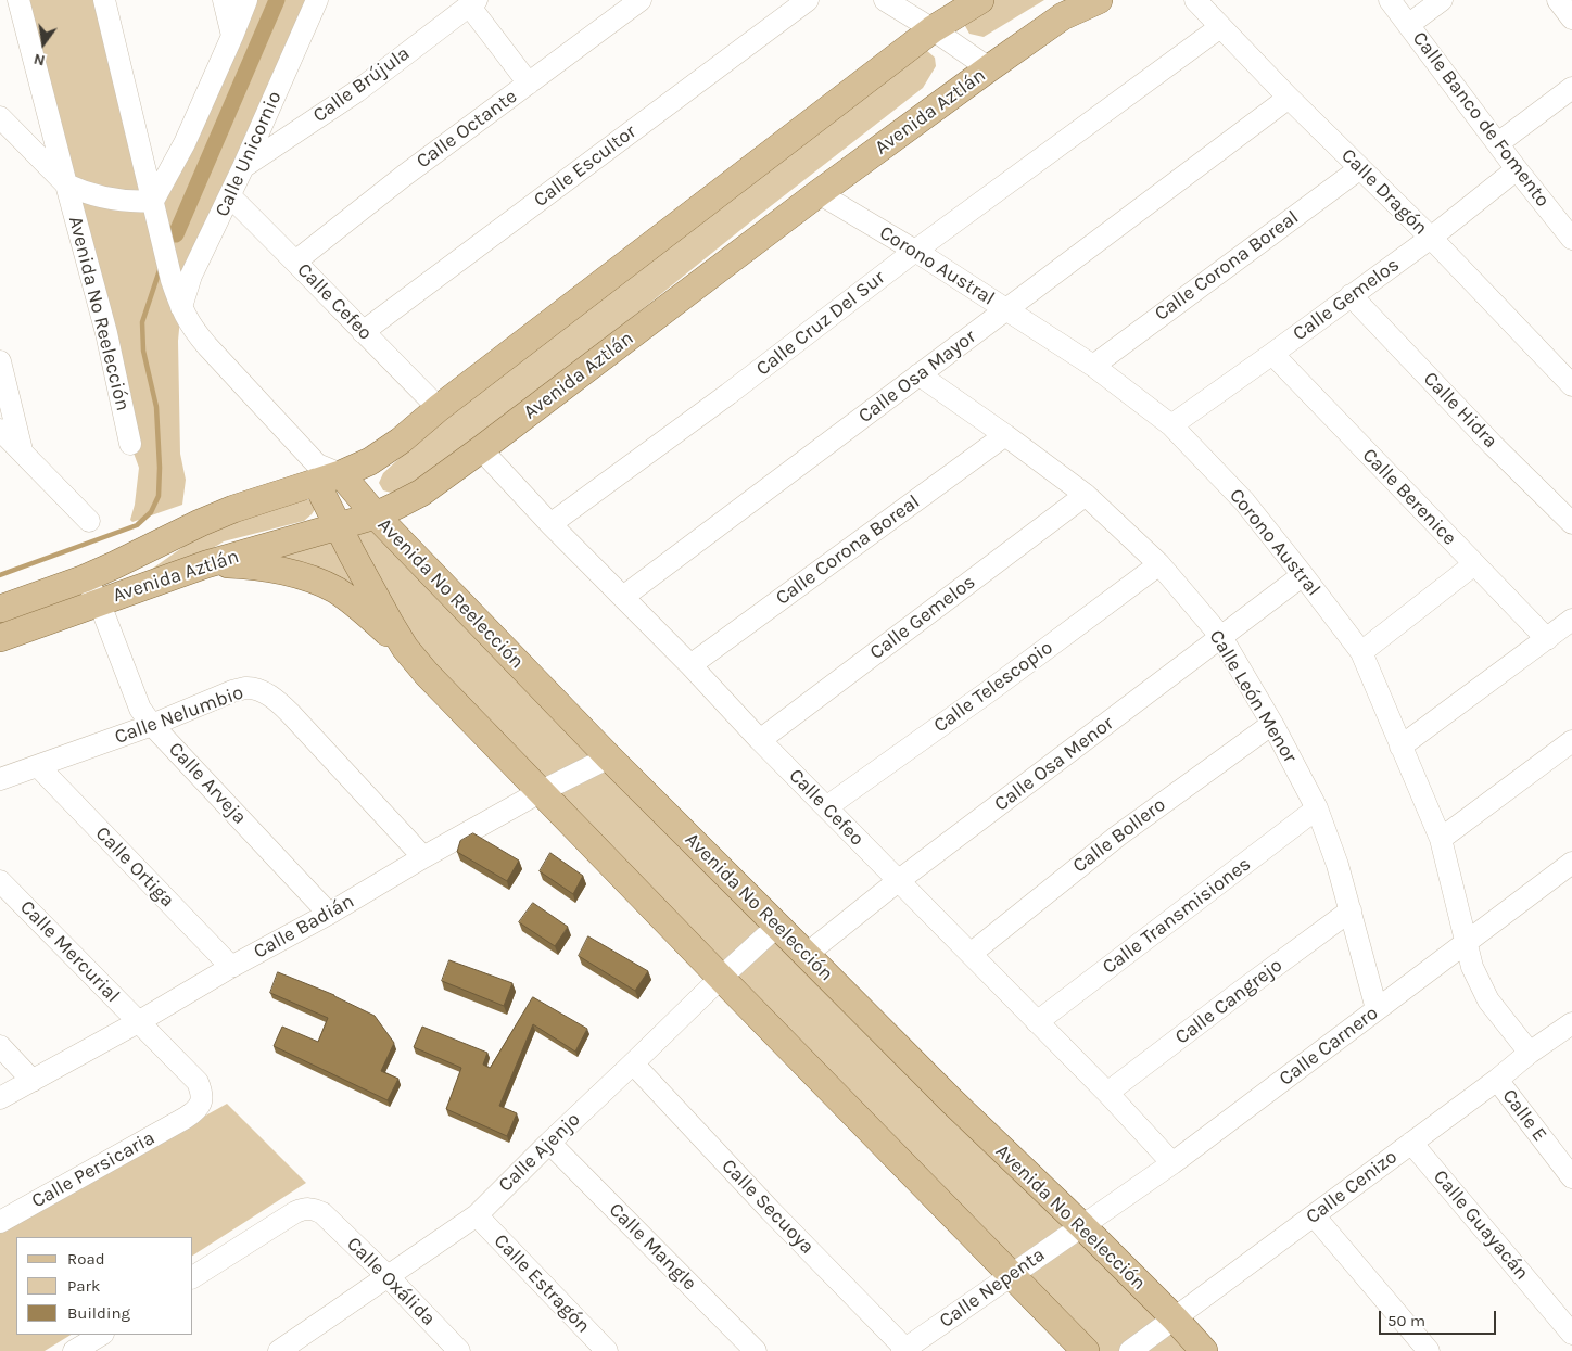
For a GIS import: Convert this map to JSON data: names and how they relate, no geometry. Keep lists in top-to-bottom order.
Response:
{
  "streets": {
    "main road": ["Avenida Aztlán", "Avenida No Reelección"],
    "street": [
      "Calle Brújula",
      "Calle Banco de Fomento",
      "Calle Octante",
      "Calle Unicornio",
      "Calle Escultor",
      "Calle Dragón",
      "Corono Austral",
      "Calle Corona Boreal",
      "Calle Gemelos",
      "Calle Cefeo",
      "Calle Cruz Del Sur",
      "Calle Osa Mayor",
      "Calle Hidra",
      "Calle Berenice",
      "Calle Telescopio",
      "Calle León Menor",
      "Calle Nelumbio",
      "Calle Osa Menor",
      "Calle Arveja",
      "Calle Bollero",
      "Calle Ortiga",
      "Calle Transmisiones",
      "Calle Badián",
      "Calle Mercurial",
      "Calle Cangrejo",
      "Calle Carnero",
      "Calle E",
      "Calle Ajenjo",
      "Calle Persicaria",
      "Calle Cenizo",
      "Calle Secuoya",
      "Calle Guayacán",
      "Calle Mangle",
      "Calle Oxálida",
      "Calle Estragón",
      "Calle Nepenta"
    ]
  },
  "crossings": [
    ["Calle Brújula", "Calle Unicornio"],
    ["Avenida Aztlán", "Corono Austral"],
    ["Avenida Aztlán", "Calle Cefeo"],
    ["Avenida Aztlán", "Avenida No Reelección"],
    ["Avenida Aztlán", "Calle Arveja"],
    ["Calle Banco de Fomento", "Calle Gemelos"],
    ["Calle Octante", "Calle Cefeo"],
    ["Calle Unicornio", "Calle Cefeo"],
    ["Calle Unicornio", "Avenida No Reelección"],
    ["Calle Escultor", "Calle Cefeo"],
    ["Calle Dragón", "Calle Corona Boreal"],
    ["Calle Dragón", "Calle Gemelos"],
    ["Calle Dragón", "Calle Cruz Del Sur"],
    ["Calle Dragón", "Calle Osa Mayor"],
    ["Corono Austral", "Calle Corona Boreal"],
    ["Corono Austral", "Calle Gemelos"],
    ["Corono Austral", "Calle Cruz Del Sur"],
    ["Corono Austral", "Calle Osa Mayor"],
    ["Corono Austral", "Calle Osa Menor"],
    ["Corono Austral", "Calle Carnero"],
    ["Corono Austral", "Calle Cenizo"],
    ["Calle Corona Boreal", "Calle Cefeo"],
    ["Calle Corona Boreal", "Calle León Menor"],
    ["Calle Gemelos", "Calle Cefeo"],
    ["Calle Gemelos", "Calle Hidra"],
    ["Calle Gemelos", "Calle Berenice"],
    ["Calle Gemelos", "Calle León Menor"],
    ["Calle Cefeo", "Calle Cruz Del Sur"],
    ["Calle Cefeo", "Calle Osa Mayor"],
    ["Calle Cefeo", "Calle Telescopio"],
    ["Calle Cefeo", "Calle Osa Menor"],
    ["Calle Cefeo", "Calle Bollero"],
    ["Calle Cefeo", "Calle Transmisiones"],
    ["Calle Cefeo", "Calle Cangrejo"],
    ["Calle Cefeo", "Calle Carnero"],
    ["Avenida No Reelección", "Calle Osa Menor"],
    ["Avenida No Reelección", "Calle Badián"],
    ["Avenida No Reelección", "Calle Carnero"],
    ["Avenida No Reelección", "Calle Ajenjo"],
    ["Avenida No Reelección", "Calle Cenizo"],
    ["Avenida No Reelección", "Calle Nepenta"],
    ["Calle Osa Mayor", "Calle León Menor"],
    ["Calle Telescopio", "Calle León Menor"],
    ["Calle León Menor", "Calle Osa Menor"],
    ["Calle León Menor", "Calle Bollero"],
    ["Calle León Menor", "Calle Transmisiones"],
    ["Calle León Menor", "Calle Cangrejo"],
    ["Calle León Menor", "Calle Carnero"],
    ["Calle Nelumbio", "Calle Arveja"],
    ["Calle Nelumbio", "Calle Ortiga"],
    ["Calle Nelumbio", "Calle Badián"],
    ["Calle Arveja", "Calle Badián"],
    ["Calle Ortiga", "Calle Badián"],
    ["Calle Badián", "Calle Mercurial"],
    ["Calle Badián", "Calle Persicaria"],
    ["Calle Mercurial", "Calle Persicaria"],
    ["Calle Carnero", "Calle Nepenta"],
    ["Calle E", "Calle Cenizo"],
    ["Calle Ajenjo", "Calle Secuoya"],
    ["Calle Ajenjo", "Calle Mangle"],
    ["Calle Ajenjo", "Calle Oxálida"],
    ["Calle Ajenjo", "Calle Estragón"],
    ["Calle Cenizo", "Calle Guayacán"],
    ["Calle Secuoya", "Calle Nepenta"]
  ],
  "legend": ["Road", "Park", "Building"],
  "scale_bar": "50 m",
  "north": "bottom"
}
